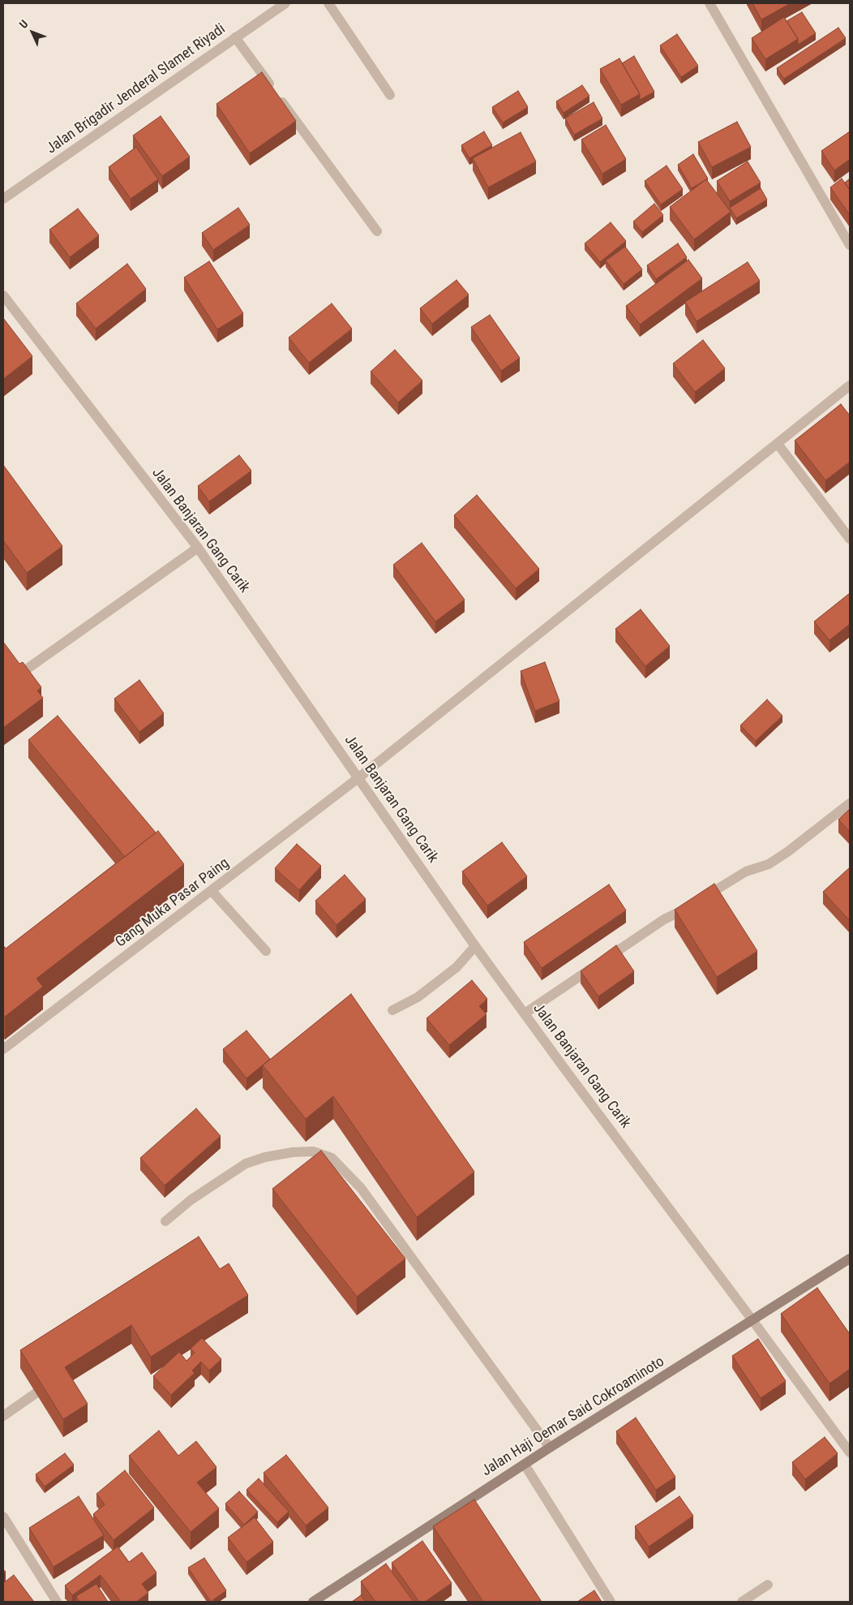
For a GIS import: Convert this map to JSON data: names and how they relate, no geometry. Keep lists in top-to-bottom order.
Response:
{
  "streets": {
    "main road": ["Jalan Haji Oemar Said Cokroaminoto"],
    "street": ["Jalan Brigadir Jenderal Slamet Riyadi", "Jalan Banjaran Gang Carik", "Gang Muka Pasar Paing"]
  },
  "crossings": [
    ["Jalan Banjaran Gang Carik", "Gang Muka Pasar Paing"],
    ["Jalan Banjaran Gang Carik", "Jalan Haji Oemar Said Cokroaminoto"]
  ],
  "north": "top left"
}
